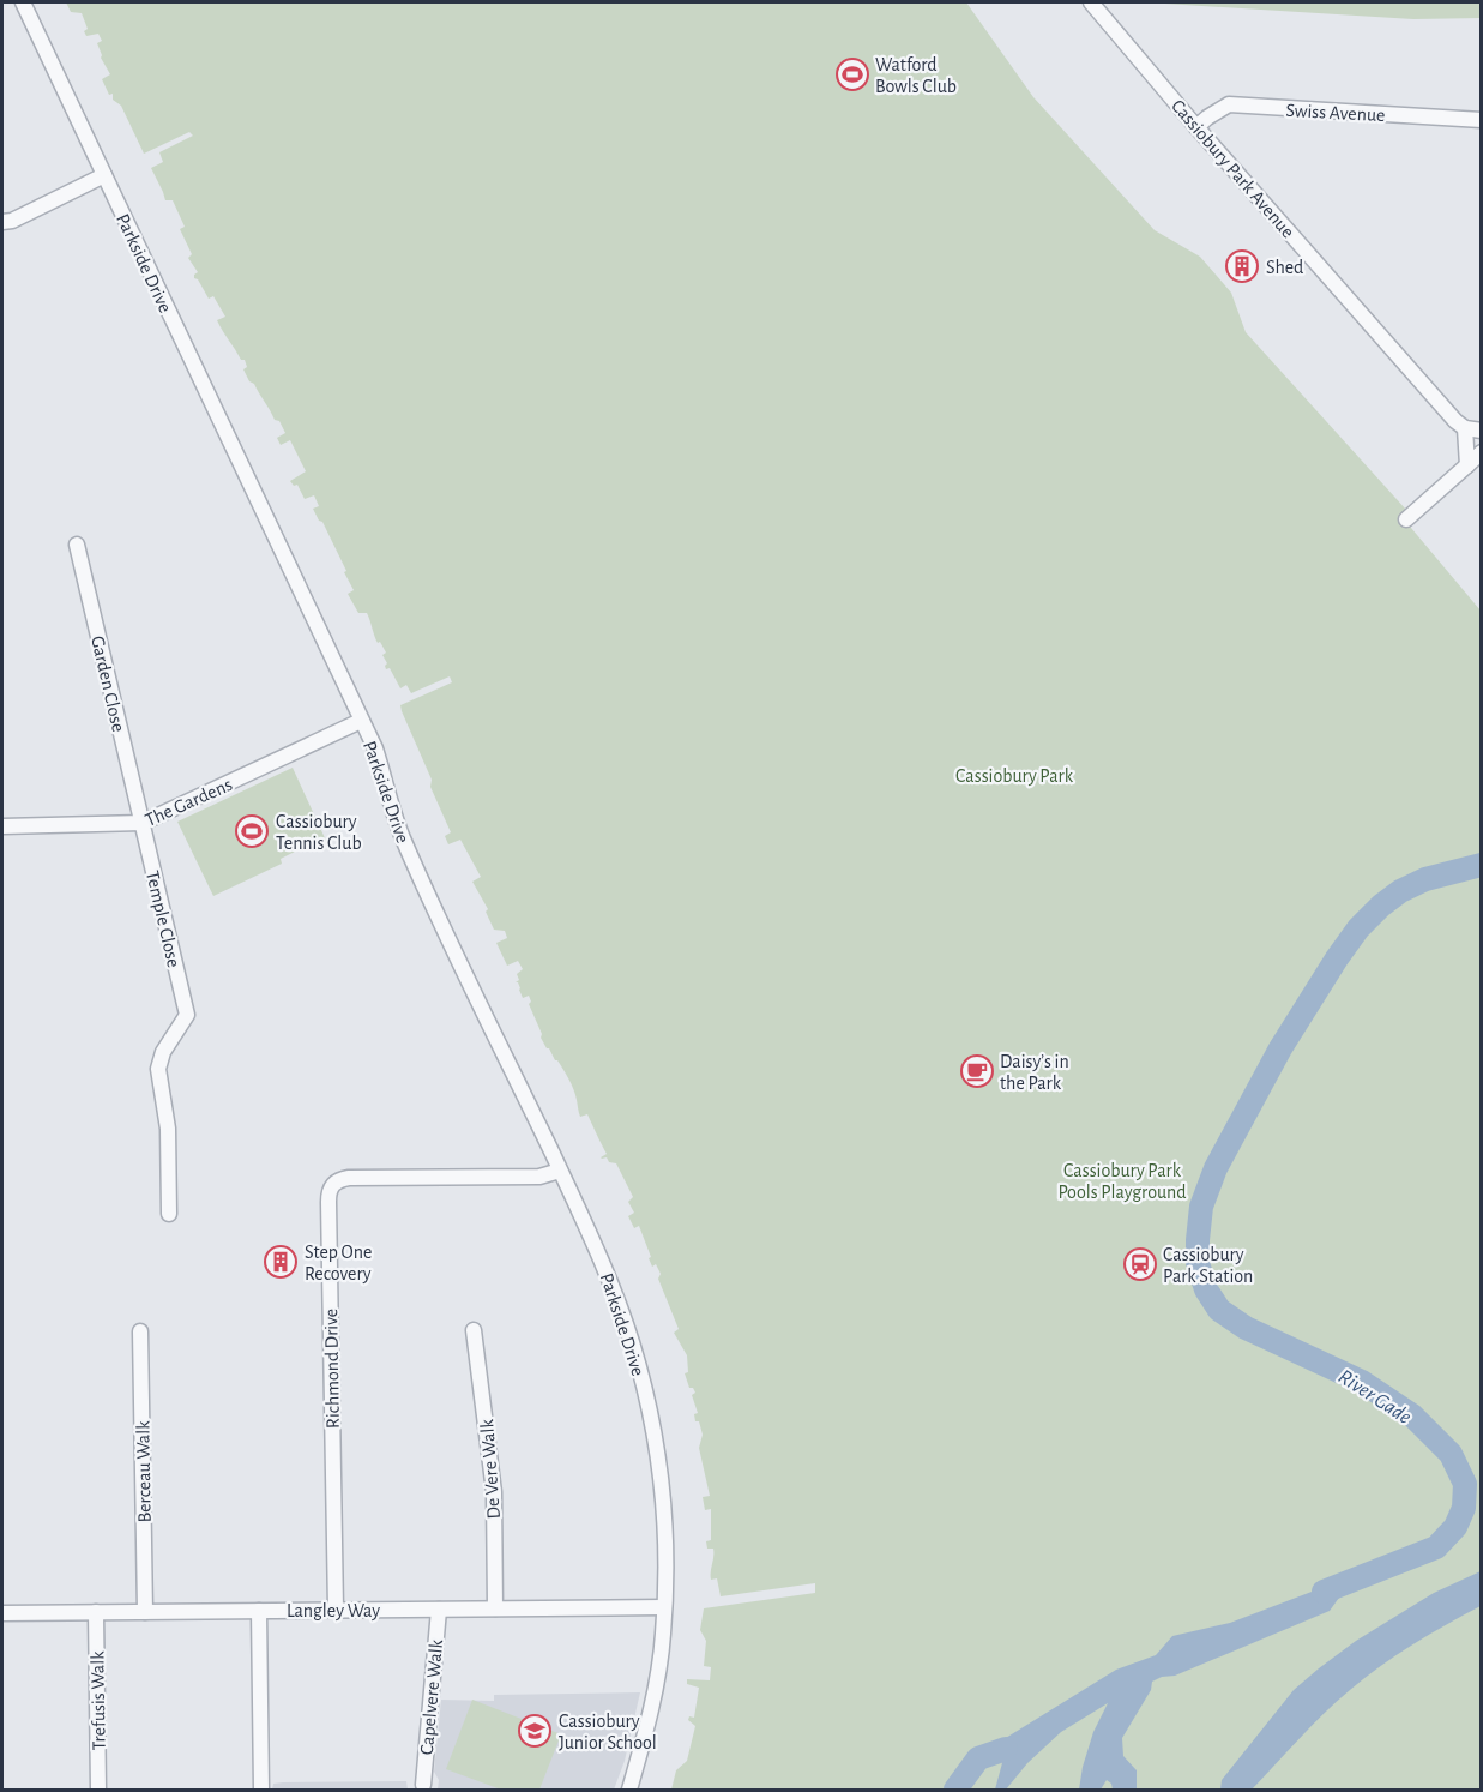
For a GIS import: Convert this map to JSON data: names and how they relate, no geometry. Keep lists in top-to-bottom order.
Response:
{
  "streets": {
    "street": [
      "Swiss Avenue",
      "Cassiobury Park Avenue",
      "Parkside Drive",
      "Garden Close",
      "The Gardens",
      "Temple Close",
      "Richmond Drive",
      "De Vere Walk",
      "Berceau Walk",
      "Langley Way",
      "Capelvere Walk",
      "Trefusis Walk"
    ]
  },
  "crossings": [
    ["Swiss Avenue", "Cassiobury Park Avenue"],
    ["Parkside Drive", "The Gardens"],
    ["Parkside Drive", "Richmond Drive"],
    ["Parkside Drive", "Langley Way"],
    ["Garden Close", "The Gardens"],
    ["Garden Close", "Temple Close"],
    ["The Gardens", "Temple Close"],
    ["Richmond Drive", "Langley Way"],
    ["De Vere Walk", "Langley Way"],
    ["Berceau Walk", "Langley Way"],
    ["Langley Way", "Capelvere Walk"],
    ["Langley Way", "Trefusis Walk"]
  ],
  "water": ["River Gade"],
  "parks": ["Cassiobury Park", "Cassiobury Park Pools Playground"],
  "places": {
    "sports": ["Watford Bowls Club", "Cassiobury Tennis Club"],
    "building": ["Shed", "Step One Recovery"],
    "cafe": ["Daisy’s in the Park"],
    "station": ["Cassiobury Park Station"],
    "school or university": ["Cassiobury Junior School"]
  }
}
